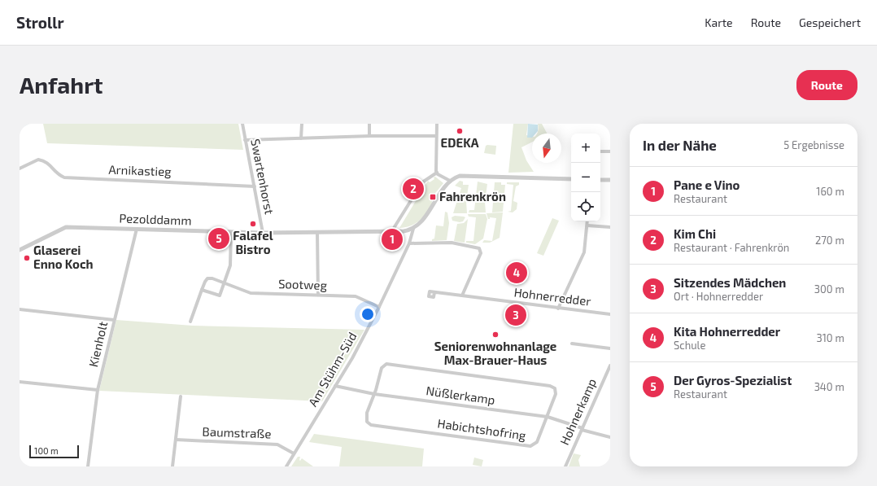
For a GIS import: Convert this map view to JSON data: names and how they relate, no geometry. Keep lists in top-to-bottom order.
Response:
{
  "streets": {
    "street": [
      "Arnikastieg",
      "Swartenhorst",
      "Pezolddamm",
      "Sootweg",
      "Hohnerredder",
      "Kienholt",
      "Am Stühm-Süd",
      "Nüßlerkamp",
      "Hohnerkamp",
      "Habichtshofring",
      "Baumstraße"
    ]
  },
  "crossings": [
    ["Arnikastieg", "Swartenhorst"],
    ["Swartenhorst", "Pezolddamm"],
    ["Pezolddamm", "Kienholt"],
    ["Pezolddamm", "Am Stühm-Süd"],
    ["Sootweg", "Am Stühm-Süd"],
    ["Am Stühm-Süd", "Nüßlerkamp"],
    ["Am Stühm-Süd", "Baumstraße"],
    ["Nüßlerkamp", "Hohnerkamp"],
    ["Nüßlerkamp", "Habichtshofring"]
  ],
  "places": {
    "other": [
      "EDEKA",
      "Falafel Bistro",
      "Glaserei Enno Koch",
      "Seniorenwohnanlage Max-Brauer-Haus"
    ],
    "transit": ["Fahrenkrön"]
  },
  "scale_bar": "100 m",
  "north": "bottom",
  "page": {
    "header": "Strollr",
    "nav": ["Karte", "Route", "Gespeichert"],
    "buttons": "Route",
    "title": "Anfahrt",
    "heading": ["In der Nähe", "5 Ergebnisse"],
    "map_buttons": ["+", "−"],
    "list": [
      {
        "mark": "1",
        "name": "Pane e Vino",
        "note": "Restaurant",
        "value": "160 m"
      },
      {
        "mark": "2",
        "name": "Kim Chi",
        "note": "Restaurant · Fahrenkrön",
        "value": "270 m"
      },
      {
        "mark": "3",
        "name": "Sitzendes Mädchen",
        "note": "Ort · Hohnerredder",
        "value": "300 m"
      },
      {
        "mark": "4",
        "name": "Kita Hohnerredder",
        "note": "Schule",
        "value": "310 m"
      },
      {
        "mark": "5",
        "name": "Der Gyros-Spezialist",
        "note": "Restaurant",
        "value": "340 m"
      }
    ],
    "pins": [
      "2",
      "5",
      "1",
      "4",
      "3"
    ],
    "scale": "100 m"
  }
}
